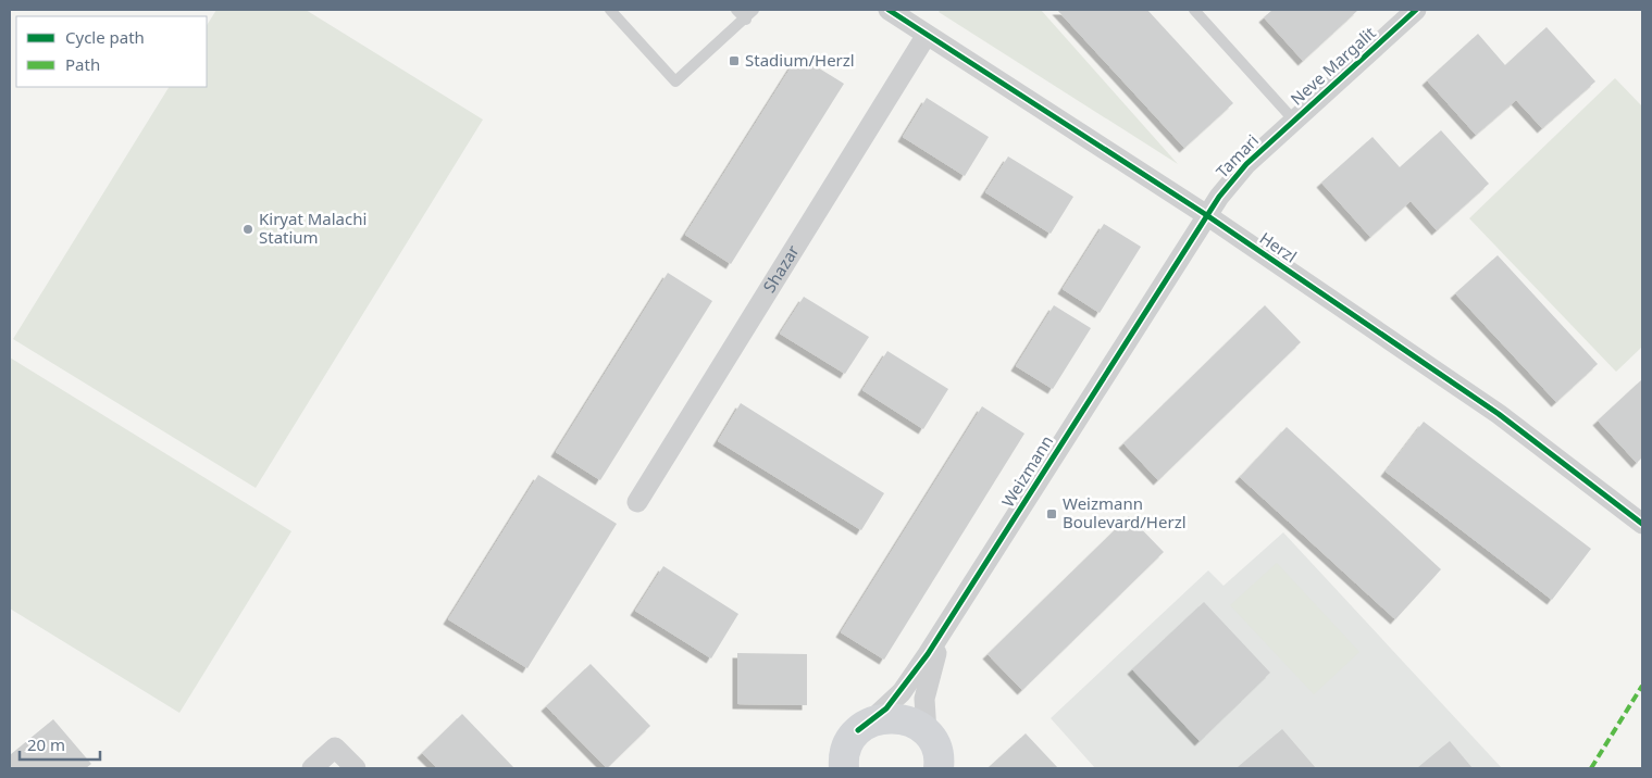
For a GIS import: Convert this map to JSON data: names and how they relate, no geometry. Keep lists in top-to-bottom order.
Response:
{
  "streets": {
    "street": [
      "Neve Margalit",
      "Tamari",
      "Herzl",
      "Shazar",
      "Weizmann"
    ]
  },
  "crossings": [
    ["Neve Margalit", "Tamari"],
    ["Tamari", "Herzl"],
    ["Tamari", "Weizmann"],
    ["Herzl", "Shazar"],
    ["Herzl", "Weizmann"]
  ],
  "places": {
    "transit": ["Stadium/Herzl", "Weizmann Boulevard/Herzl"],
    "other": ["Kiryat Malachi Statium"]
  },
  "legend": ["Cycle path", "Path"],
  "scale_bar": "20 m"
}
